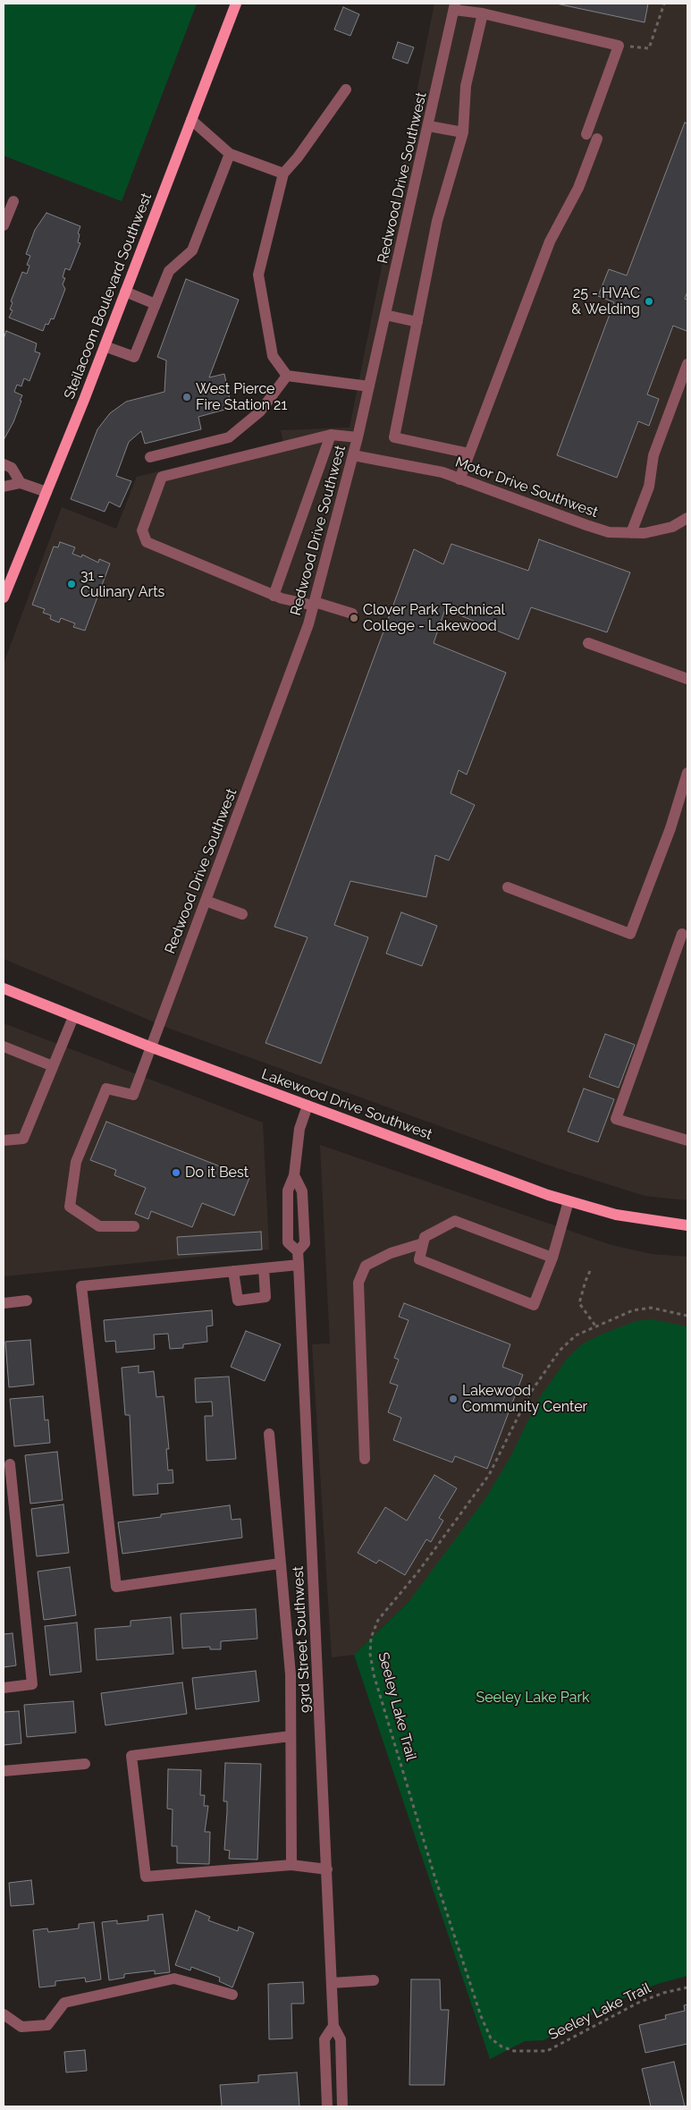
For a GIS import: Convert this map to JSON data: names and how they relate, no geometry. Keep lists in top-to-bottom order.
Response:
{
  "streets": {
    "main road": ["Steilacoom Boulevard Southwest", "Lakewood Drive Southwest"],
    "street": ["Redwood Drive Southwest", "Motor Drive Southwest", "93rd Street Southwest"],
    "path": ["Seeley Lake Trail"]
  },
  "crossings": [
    ["Redwood Drive Southwest", "Motor Drive Southwest"],
    ["Redwood Drive Southwest", "Lakewood Drive Southwest"],
    ["Lakewood Drive Southwest", "93rd Street Southwest"]
  ],
  "parks": ["Seeley Lake Park"],
  "places": [
    "25 - HVAC & Welding",
    "West Pierce Fire Station 21",
    "31 - Culinary Arts",
    "Clover Park Technical College - Lakewood",
    "Do it Best",
    "Lakewood Community Center"
  ]
}
